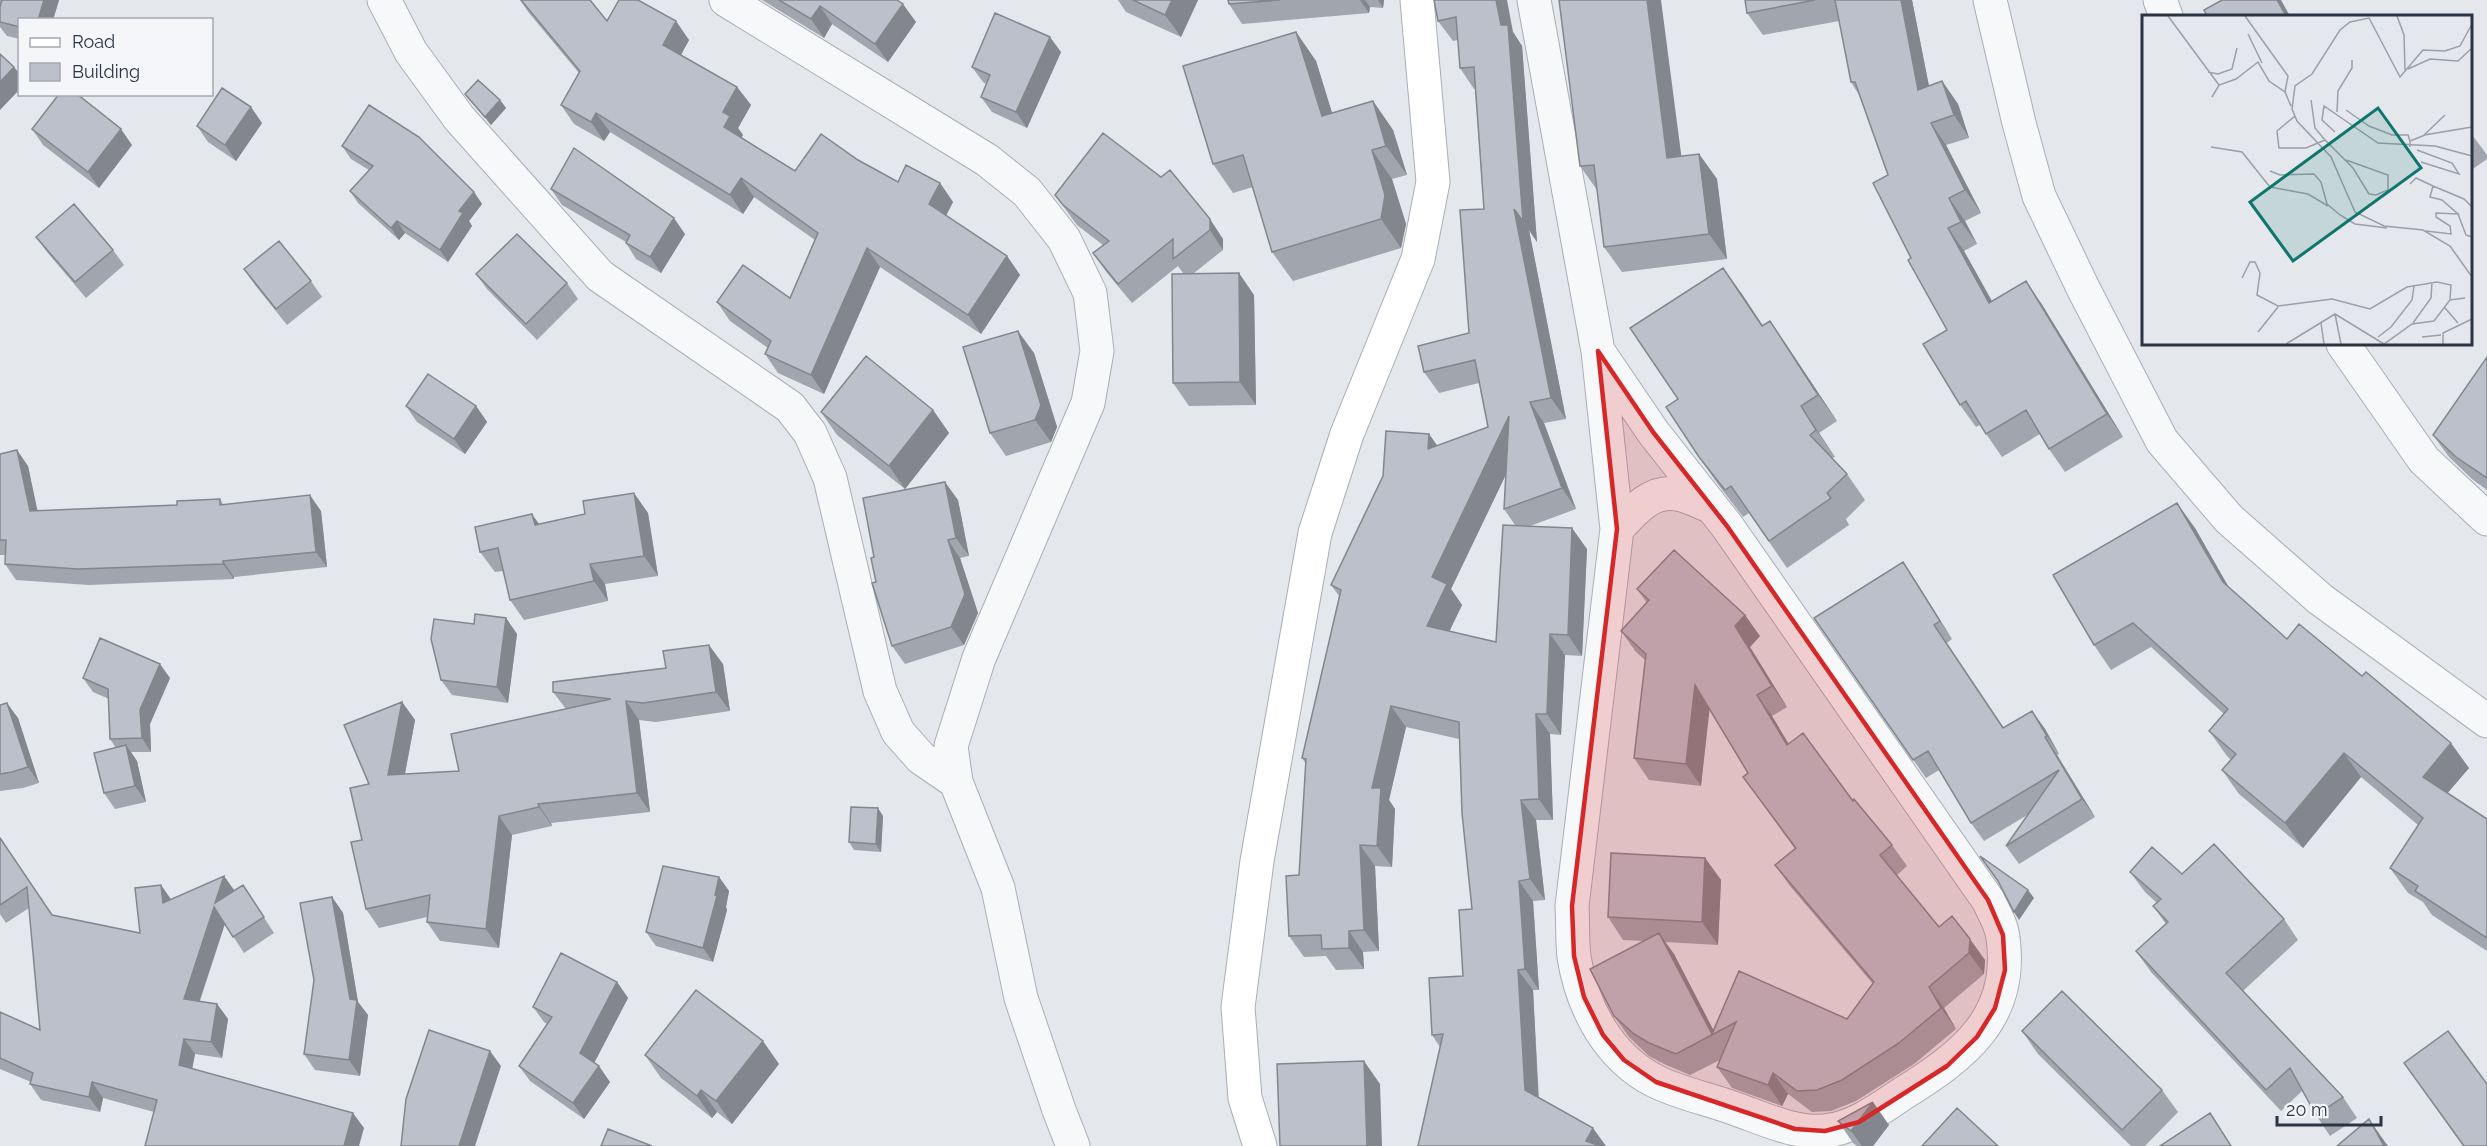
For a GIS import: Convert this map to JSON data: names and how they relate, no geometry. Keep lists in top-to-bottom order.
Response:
{
  "legend": ["Road", "Building"],
  "scale_bar": "20 m"
}
